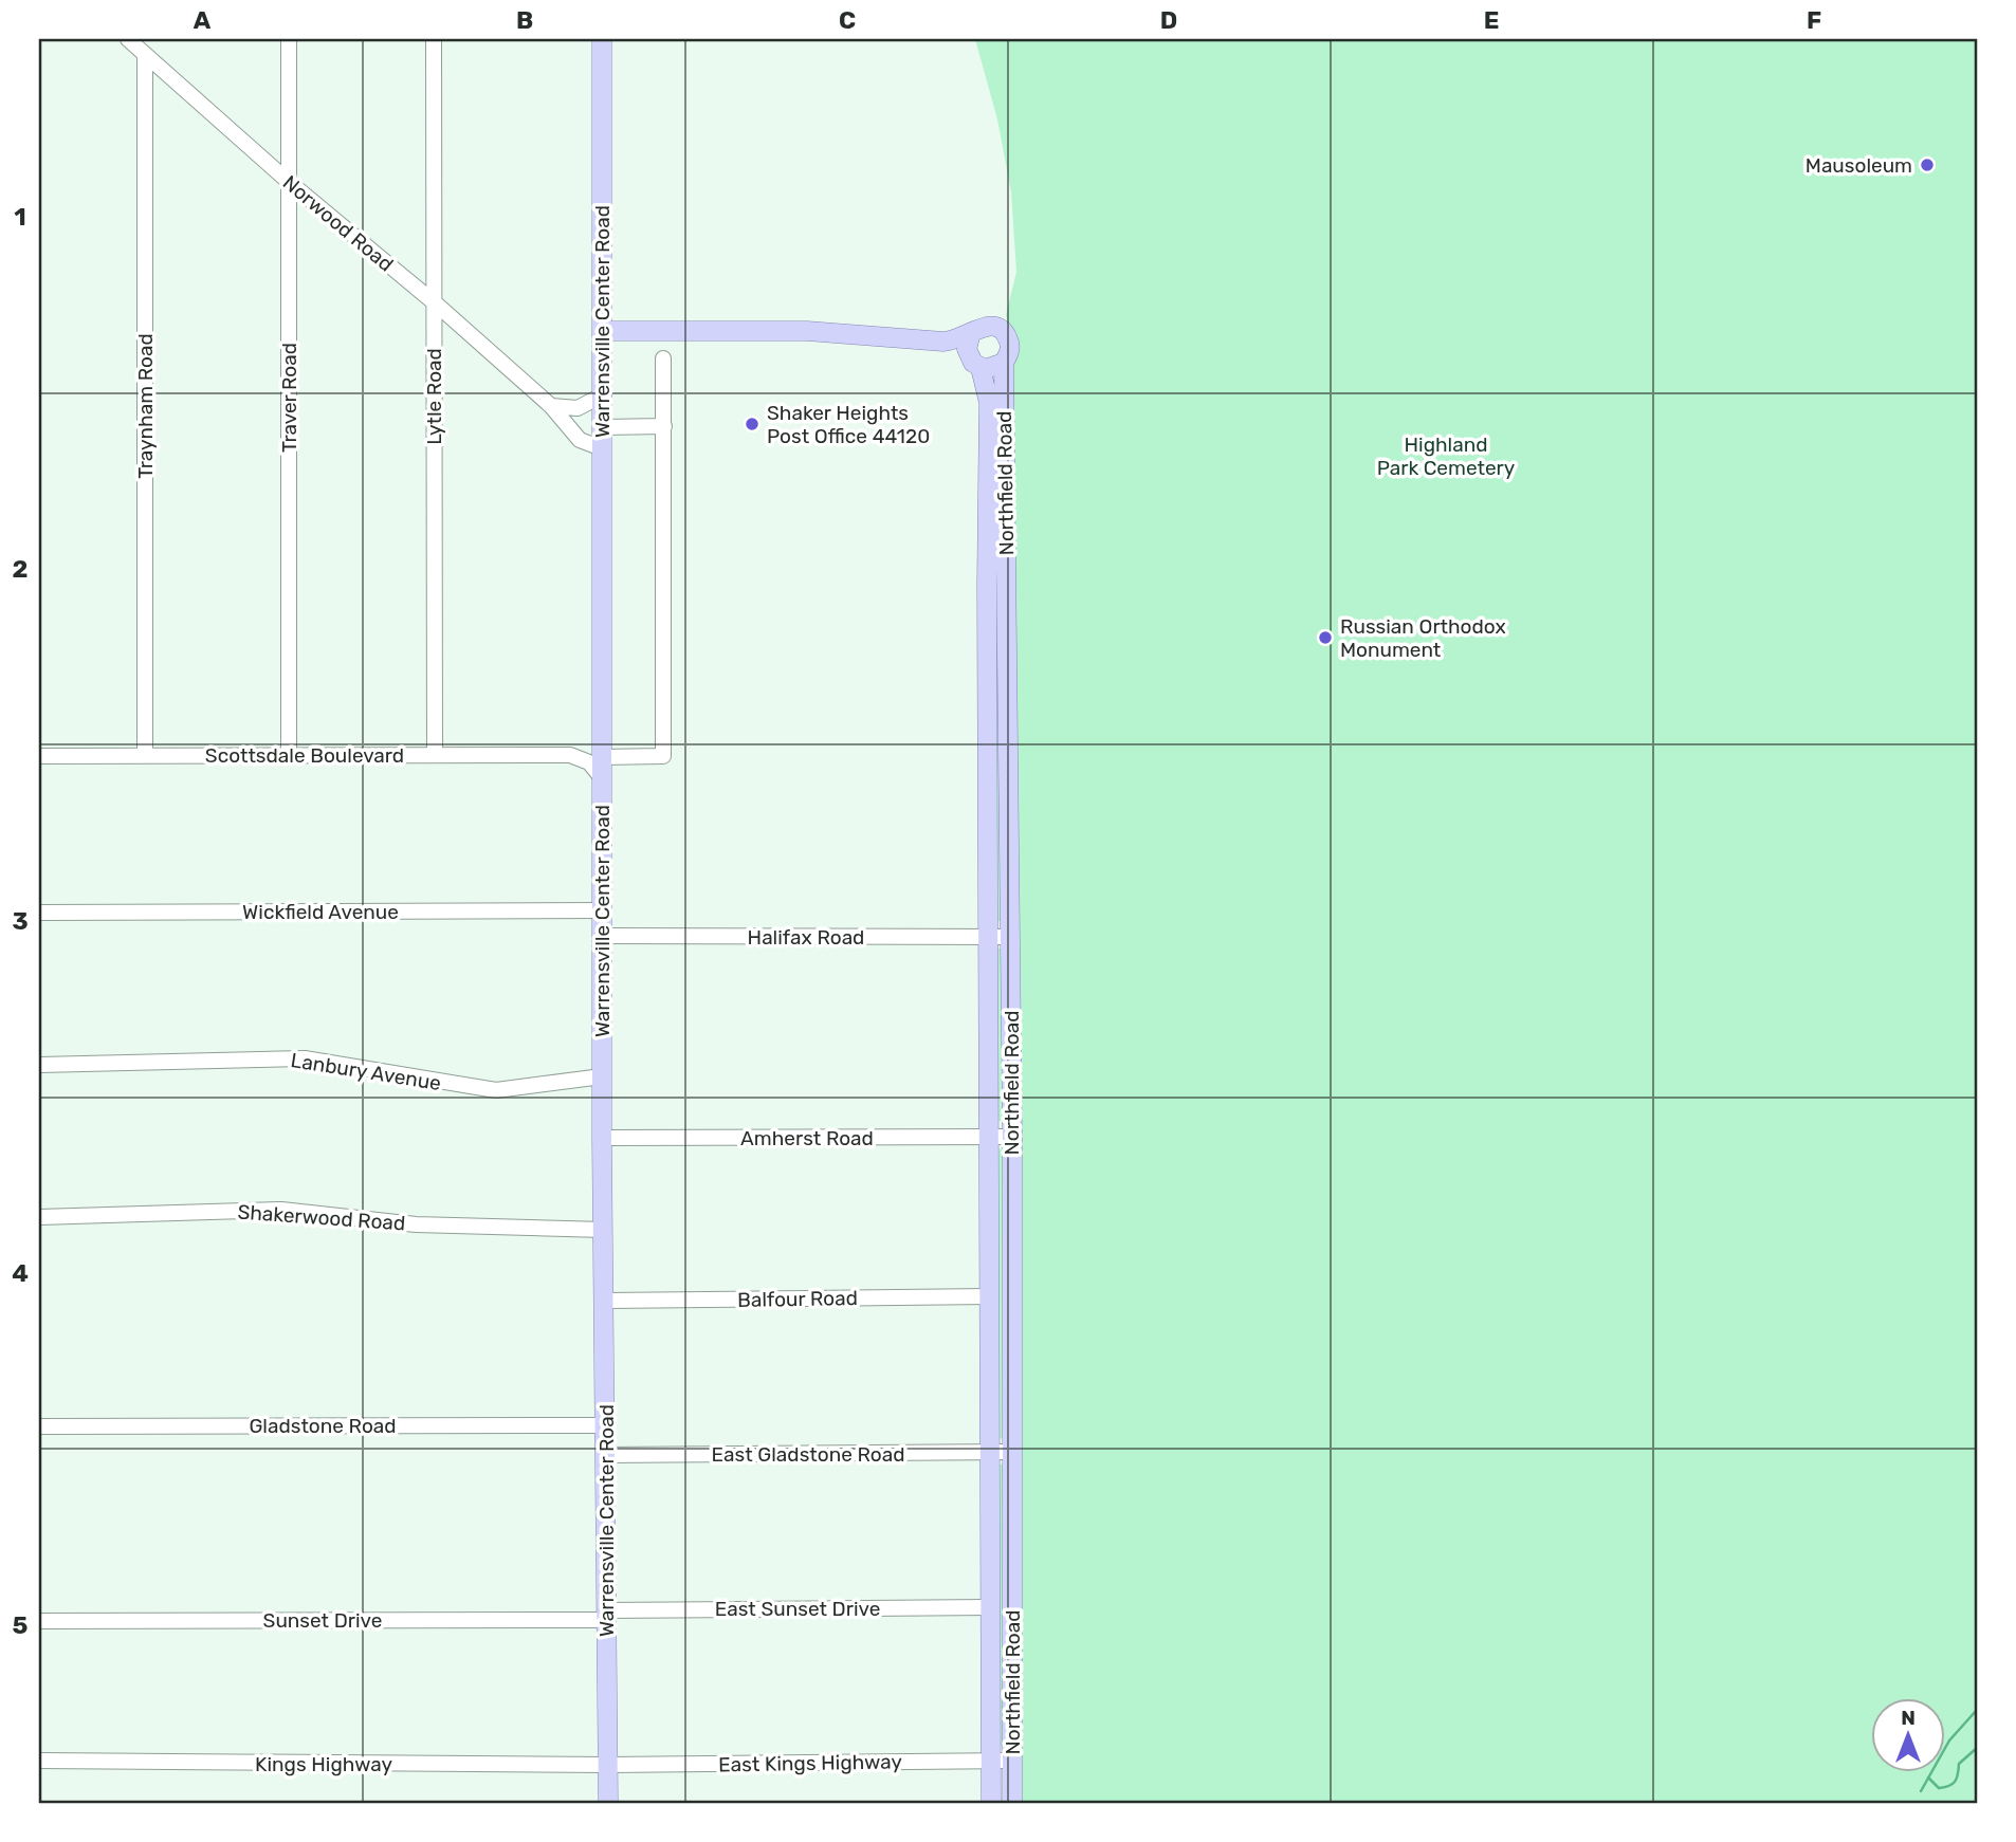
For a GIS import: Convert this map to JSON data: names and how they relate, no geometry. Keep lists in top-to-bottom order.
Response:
{
  "streets": {
    "main road": ["Warrensville Center Road", "Northfield Road"],
    "street": [
      "Norwood Road",
      "Lytle Road",
      "Traver Road",
      "Traynham Road",
      "Scottsdale Boulevard",
      "Wickfield Avenue",
      "Halifax Road",
      "Lanbury Avenue",
      "Amherst Road",
      "Shakerwood Road",
      "Balfour Road",
      "Gladstone Road",
      "East Gladstone Road",
      "East Sunset Drive",
      "Sunset Drive",
      "East Kings Highway",
      "Kings Highway"
    ]
  },
  "crossings": [
    ["Norwood Road", "Warrensville Center Road"],
    ["Norwood Road", "Lytle Road"],
    ["Norwood Road", "Traver Road"],
    ["Norwood Road", "Traynham Road"],
    ["Warrensville Center Road", "Wickfield Avenue"],
    ["Warrensville Center Road", "Halifax Road"],
    ["Warrensville Center Road", "Lanbury Avenue"],
    ["Warrensville Center Road", "Amherst Road"],
    ["Warrensville Center Road", "Shakerwood Road"],
    ["Warrensville Center Road", "Balfour Road"],
    ["Warrensville Center Road", "Gladstone Road"],
    ["Warrensville Center Road", "East Gladstone Road"],
    ["Warrensville Center Road", "East Sunset Drive"],
    ["Warrensville Center Road", "Sunset Drive"],
    ["Warrensville Center Road", "East Kings Highway"],
    ["Warrensville Center Road", "Kings Highway"],
    ["Lytle Road", "Scottsdale Boulevard"],
    ["Traver Road", "Scottsdale Boulevard"],
    ["Traynham Road", "Scottsdale Boulevard"],
    ["Northfield Road", "Halifax Road"],
    ["Northfield Road", "Amherst Road"],
    ["Northfield Road", "Balfour Road"],
    ["Northfield Road", "East Gladstone Road"],
    ["Northfield Road", "East Sunset Drive"],
    ["Northfield Road", "East Kings Highway"],
    ["East Sunset Drive", "Sunset Drive"],
    ["East Kings Highway", "Kings Highway"]
  ],
  "parks": ["Highland Park Cemetery"],
  "places": ["Mausoleum", "Shaker Heights Post Office 44120", "Russian Orthodox Monument"],
  "north": "top",
  "grid": {
    "columns": [
      "A",
      "B",
      "C",
      "D",
      "E",
      "F"
    ],
    "rows": [
      "1",
      "2",
      "3",
      "4",
      "5"
    ]
  }
}
